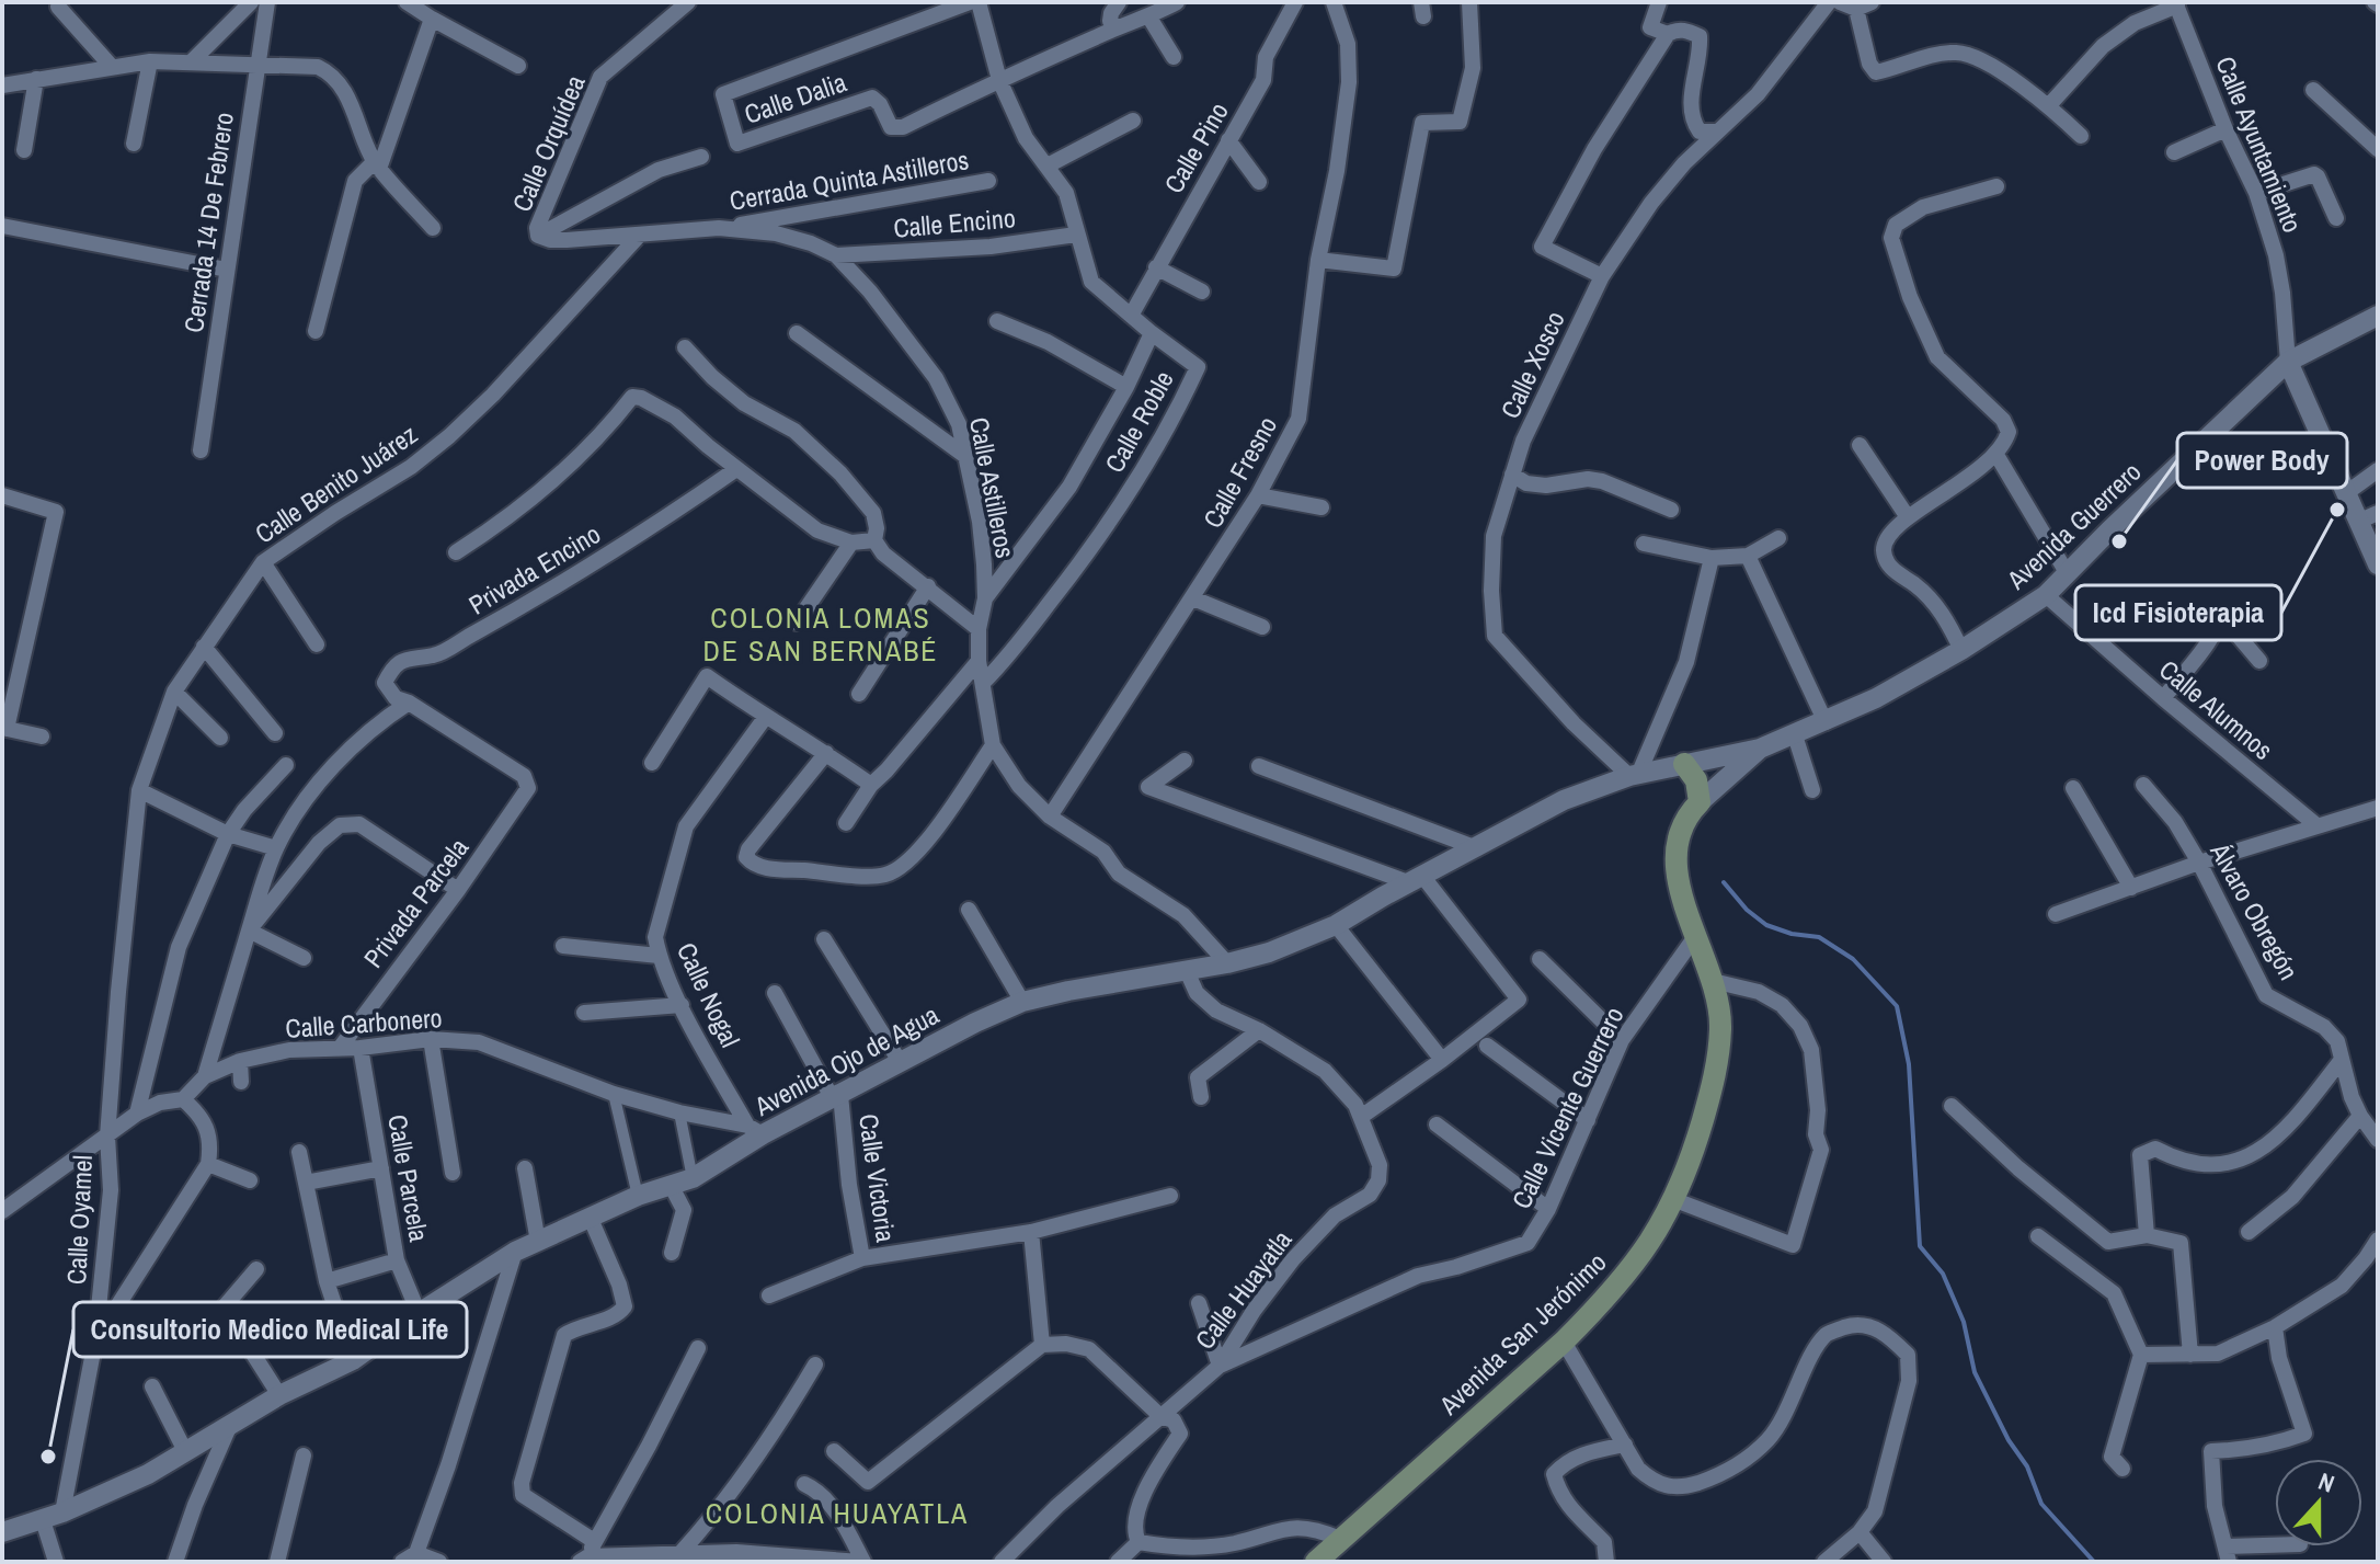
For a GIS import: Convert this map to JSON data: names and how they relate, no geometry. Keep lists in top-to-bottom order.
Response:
{
  "streets": {
    "main road": ["Avenida San Jerónimo"],
    "street": [
      "Calle Dalia",
      "Calle Orquídea",
      "Calle Ayuntamiento",
      "Calle Pino",
      "Cerrada Quinta Astilleros",
      "Cerrada 14 De Febrero",
      "Calle Encino",
      "Calle Xosco",
      "Calle Roble",
      "Calle Fresno",
      "Calle Benito Juárez",
      "Calle Astilleros",
      "Avenida Guerrero",
      "Privada Encino",
      "Calle Alumnos",
      "Privada Parcela",
      "Álvaro Obregón",
      "Calle Nogal",
      "Calle Carbonero",
      "Avenida Ojo de Agua",
      "Calle Vicente Guerrero",
      "Calle Parcela",
      "Calle Victoria",
      "Calle Oyamel",
      "Calle Huayatla"
    ]
  },
  "crossings": [
    ["Calle Dalia", "Calle Roble"],
    ["Calle Orquídea", "Calle Astilleros"],
    ["Calle Ayuntamiento", "Avenida Guerrero"],
    ["Calle Pino", "Calle Roble"],
    ["Cerrada Quinta Astilleros", "Calle Astilleros"],
    ["Calle Encino", "Calle Roble"],
    ["Calle Encino", "Calle Astilleros"],
    ["Calle Xosco", "Avenida Ojo de Agua"],
    ["Calle Roble", "Calle Astilleros"],
    ["Calle Fresno", "Calle Astilleros"],
    ["Calle Benito Juárez", "Calle Astilleros"],
    ["Calle Benito Juárez", "Calle Oyamel"],
    ["Calle Astilleros", "Avenida Ojo de Agua"],
    ["Avenida Guerrero", "Calle Alumnos"],
    ["Avenida Guerrero", "Avenida Ojo de Agua"],
    ["Avenida Guerrero", "Avenida San Jerónimo"],
    ["Privada Encino", "Privada Parcela"],
    ["Privada Parcela", "Calle Carbonero"],
    ["Calle Nogal", "Calle Carbonero"],
    ["Calle Nogal", "Avenida Ojo de Agua"],
    ["Calle Carbonero", "Avenida Ojo de Agua"],
    ["Calle Carbonero", "Calle Parcela"],
    ["Avenida Ojo de Agua", "Calle Parcela"],
    ["Avenida Ojo de Agua", "Calle Victoria"],
    ["Avenida Ojo de Agua", "Calle Oyamel"],
    ["Avenida Ojo de Agua", "Calle Huayatla"],
    ["Calle Vicente Guerrero", "Calle Huayatla"],
    ["Calle Vicente Guerrero", "Avenida San Jerónimo"]
  ],
  "districts": ["COLONIA LOMAS DE SAN BERNABÉ", "COLONIA HUAYATLA"],
  "places": ["Icd Fisioterapia", "Power Body", "Consultorio Medico Medical Life"],
  "north": "top"
}
